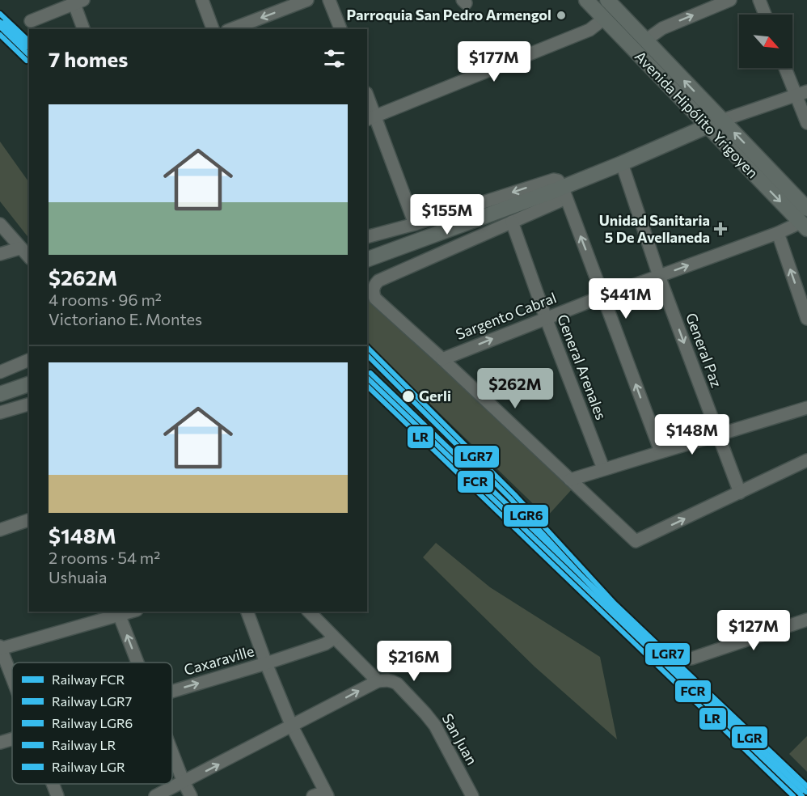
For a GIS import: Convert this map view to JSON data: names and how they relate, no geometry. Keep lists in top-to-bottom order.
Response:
{
  "streets": {
    "main road": ["Avenida Hipólito Yrigoyen"],
    "street": [
      "Sargento Cabral",
      "General Paz",
      "General Arenales",
      "Caxaraville",
      "San Juan"
    ]
  },
  "crossings": [
    ["Avenida Hipólito Yrigoyen", "Sargento Cabral"],
    ["Sargento Cabral", "General Paz"],
    ["Sargento Cabral", "General Arenales"]
  ],
  "one_way": ["Sargento Cabral"],
  "places": {
    "other": ["Parroquia San Pedro Armengol", "Gerli"],
    "health": ["Unidad Sanitaria 5 De Avellaneda"]
  },
  "lines": [
    "rail line LGR7",
    "rail line LGR6",
    "rail line LGR",
    "rail line FCR",
    "rail line LR"
  ],
  "legend": [
    "Railway FCR",
    "Railway LGR7",
    "Railway LGR6",
    "Railway LR",
    "Railway LGR"
  ],
  "north": "bottom right",
  "page": {
    "heading": "7 homes",
    "price": [
      "$177M",
      "$155M",
      "$441M",
      "$262M",
      "$148M",
      "$127M",
      "$216M"
    ],
    "list": [
      {
        "name": "$262M",
        "note": "4 rooms · 96 m² · Victoriano E. Montes"
      },
      {
        "name": "$148M",
        "note": "2 rooms · 54 m² · Ushuaia"
      }
    ]
  }
}
